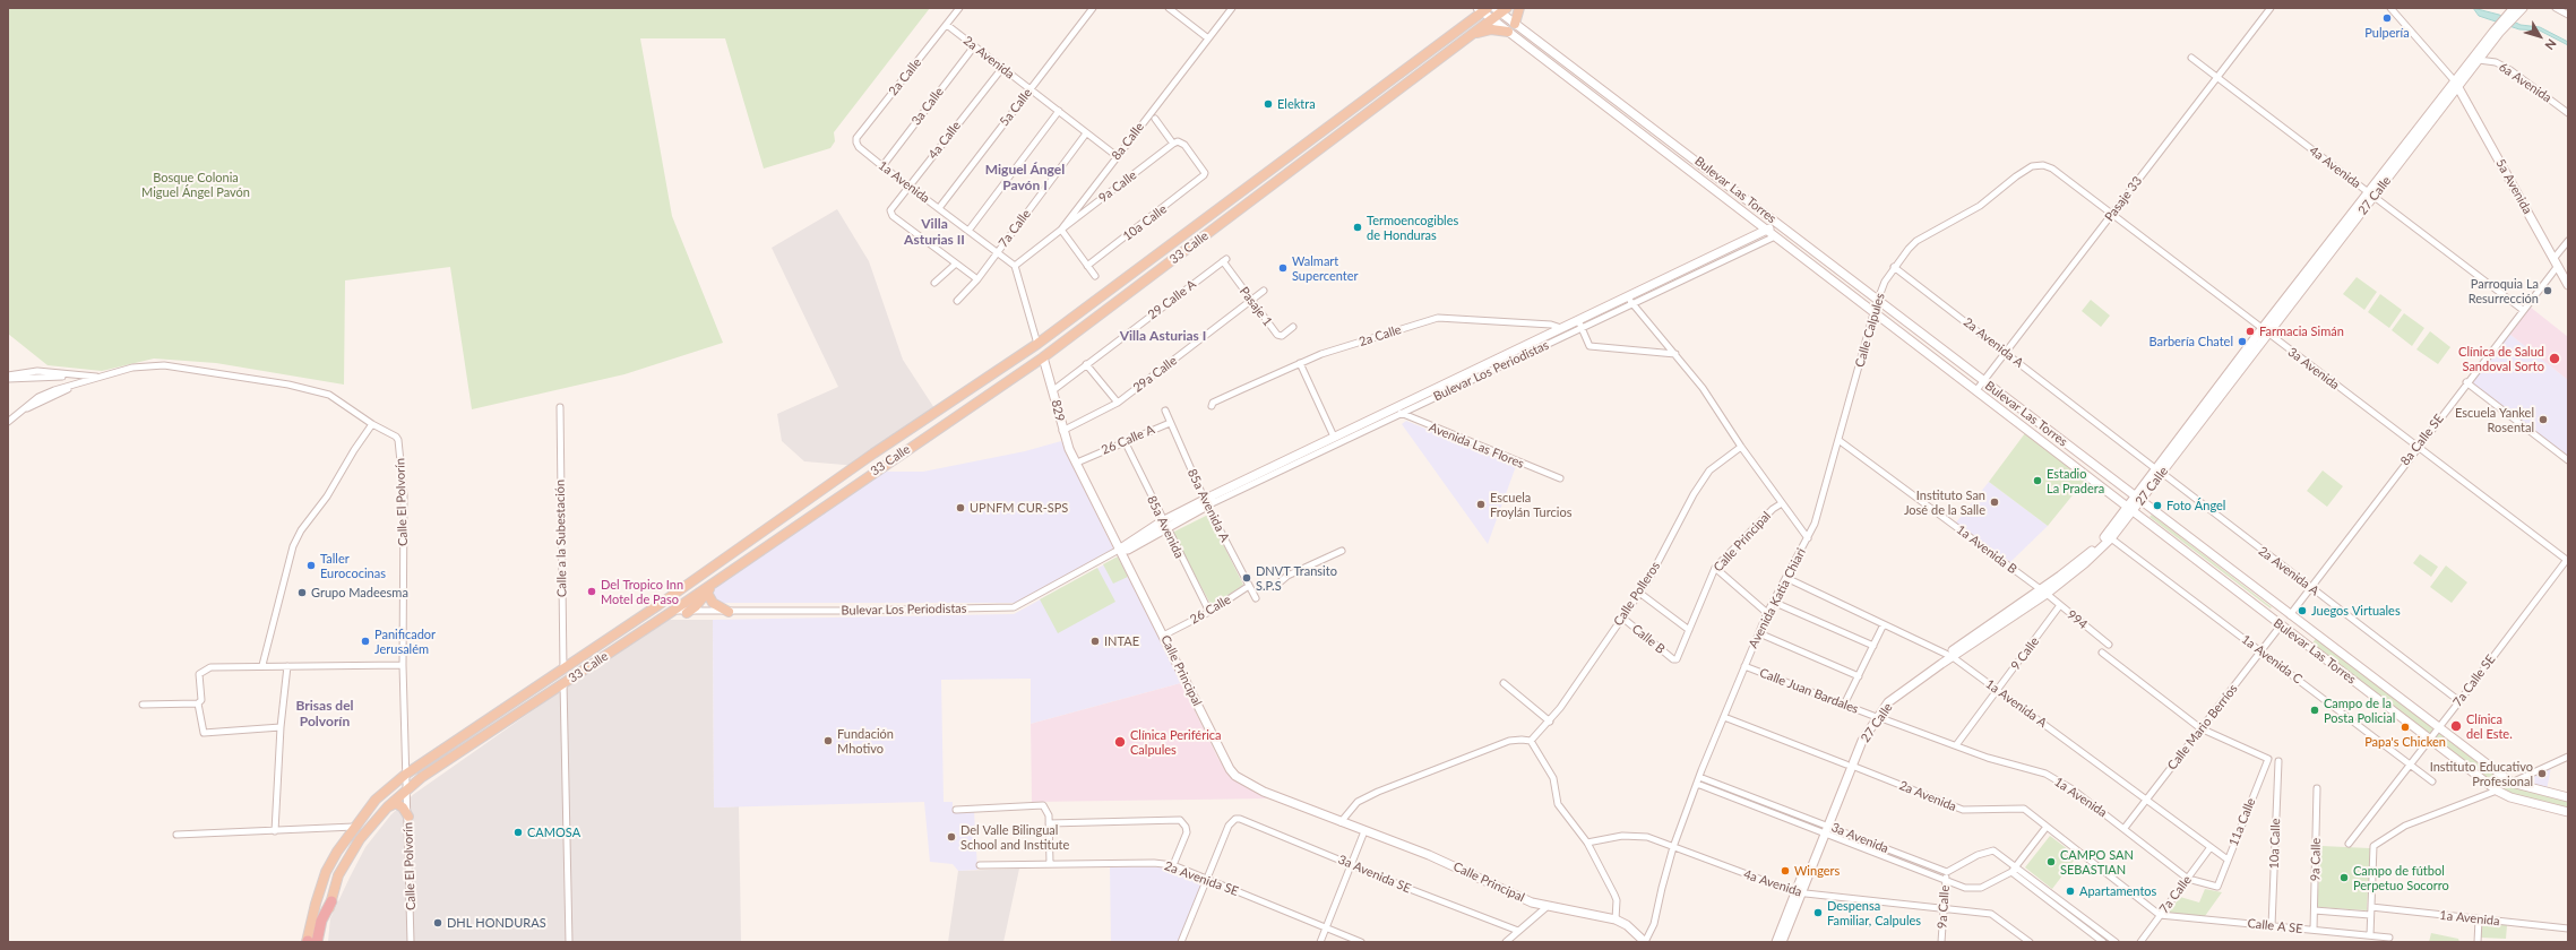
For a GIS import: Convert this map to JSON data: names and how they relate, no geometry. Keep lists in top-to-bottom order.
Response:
{
  "streets": {
    "main road": ["33 Calle"],
    "street": [
      "2a Avenida",
      "2a Calle",
      "6a Avenida",
      "3a Calle",
      "5a Calle",
      "4a Calle",
      "8a Calle",
      "4a Avenida",
      "1a Avenida",
      "9a Calle",
      "5a Avenida",
      "Bulevar Las Torres",
      "27 Calle",
      "Pasaje 33",
      "10a Calle",
      "7a Calle",
      "29 Calle A",
      "Pasaje 1",
      "Calle Calpules",
      "2a Avenida A",
      "3a Avenida",
      "Bulevar Los Periodistas",
      "29a Calle",
      "829",
      "26 Calle A",
      "8a Calle SE",
      "Avenida Las Flores",
      "Calle El Polvorín",
      "85a Avenida A",
      "85a Avenida",
      "Calle a la Subestación",
      "Calle Principal",
      "1a Avenida B",
      "Calle Polleros",
      "Avenida Katia Chiari",
      "26 Calle",
      "994",
      "Calle B",
      "9 Calle",
      "1a Avenida C",
      "7a Calle SE",
      "Calle Juan Bardales",
      "1a Avenida A",
      "Calle Mario Berríos",
      "11a Calle",
      "3a Avenida SE",
      "2a Avenida SE",
      "Calle A SE"
    ]
  },
  "crossings": [
    ["2a Avenida", "2a Calle"],
    ["2a Avenida", "3a Calle"],
    ["2a Avenida", "5a Calle"],
    ["2a Avenida", "4a Calle"],
    ["2a Avenida", "8a Calle"],
    ["2a Avenida", "27 Calle"],
    ["2a Avenida", "7a Calle"],
    ["2a Avenida", "Avenida Katia Chiari"],
    ["2a Avenida", "Calle A SE"],
    ["2a Calle", "1a Avenida"],
    ["2a Calle", "Bulevar Los Periodistas"],
    ["6a Avenida", "27 Calle"],
    ["3a Calle", "1a Avenida"],
    ["5a Calle", "1a Avenida"],
    ["4a Calle", "1a Avenida"],
    ["8a Calle", "1a Avenida"],
    ["8a Calle", "9a Calle"],
    ["4a Avenida", "9a Calle"],
    ["4a Avenida", "27 Calle"],
    ["4a Avenida", "Pasaje 33"],
    ["4a Avenida", "8a Calle SE"],
    ["4a Avenida", "Avenida Katia Chiari"],
    ["1a Avenida", "27 Calle"],
    ["1a Avenida", "7a Calle"],
    ["1a Avenida", "9 Calle"],
    ["1a Avenida", "Calle Juan Bardales"],
    ["1a Avenida", "Calle Mario Berríos"],
    ["1a Avenida", "11a Calle"],
    ["9a Calle", "10a Calle"],
    ["9a Calle", "3a Avenida"],
    ["9a Calle", "Calle A SE"],
    ["5a Avenida", "27 Calle"],
    ["5a Avenida", "8a Calle SE"],
    ["Bulevar Las Torres", "27 Calle"],
    ["Bulevar Las Torres", "Pasaje 33"],
    ["Bulevar Las Torres", "33 Calle"],
    ["Bulevar Las Torres", "Calle Calpules"],
    ["Bulevar Las Torres", "Bulevar Los Periodistas"],
    ["Bulevar Las Torres", "8a Calle SE"],
    ["Bulevar Las Torres", "7a Calle SE"],
    ["Bulevar Las Torres", "Calle Mario Berríos"],
    ["27 Calle", "2a Avenida A"],
    ["27 Calle", "3a Avenida"],
    ["27 Calle", "1a Avenida B"],
    ["27 Calle", "994"],
    ["27 Calle", "1a Avenida C"],
    ["27 Calle", "Calle Juan Bardales"],
    ["27 Calle", "1a Avenida A"],
    ["Pasaje 33", "2a Avenida A"],
    ["Pasaje 33", "3a Avenida"],
    ["10a Calle", "Calle A SE"],
    ["7a Calle", "1a Avenida A"],
    ["7a Calle", "Calle A SE"],
    ["33 Calle", "Bulevar Los Periodistas"],
    ["33 Calle", "829"],
    ["33 Calle", "Calle El Polvorín"],
    ["33 Calle", "Calle a la Subestación"],
    ["29 Calle A", "Pasaje 1"],
    ["29 Calle A", "829"],
    ["Pasaje 1", "29a Calle"],
    ["Calle Calpules", "2a Avenida A"],
    ["Calle Calpules", "3a Avenida"],
    ["Calle Calpules", "1a Avenida B"],
    ["Calle Calpules", "Avenida Katia Chiari"],
    ["2a Avenida A", "8a Calle SE"],
    ["2a Avenida A", "7a Calle SE"],
    ["3a Avenida", "8a Calle SE"],
    ["3a Avenida", "Avenida Katia Chiari"],
    ["3a Avenida", "7a Calle SE"],
    ["Bulevar Los Periodistas", "Avenida Las Flores"],
    ["Bulevar Los Periodistas", "85a Avenida A"],
    ["Bulevar Los Periodistas", "85a Avenida"],
    ["Bulevar Los Periodistas", "Calle Principal"],
    ["Bulevar Los Periodistas", "Avenida Katia Chiari"],
    ["29a Calle", "829"],
    ["829", "26 Calle A"],
    ["829", "Calle Principal"],
    ["26 Calle A", "85a Avenida A"],
    ["26 Calle A", "85a Avenida"],
    ["26 Calle A", "Calle Principal"],
    ["85a Avenida A", "26 Calle"],
    ["85a Avenida", "26 Calle"],
    ["Calle Principal", "Avenida Katia Chiari"],
    ["Calle Principal", "26 Calle"],
    ["Calle Principal", "Calle B"],
    ["1a Avenida B", "994"],
    ["Calle Polleros", "Avenida Katia Chiari"],
    ["Calle Polleros", "Calle B"],
    ["Avenida Katia Chiari", "Calle Juan Bardales"],
    ["Avenida Katia Chiari", "1a Avenida A"],
    ["994", "9 Calle"],
    ["9 Calle", "1a Avenida A"],
    ["1a Avenida C", "7a Calle SE"],
    ["1a Avenida C", "Calle Mario Berríos"],
    ["1a Avenida A", "Calle Mario Berríos"],
    ["1a Avenida A", "11a Calle"],
    ["Calle Mario Berríos", "11a Calle"],
    ["3a Avenida SE", "2a Avenida SE"]
  ],
  "districts": [
    "Miguel Ángel Pavón I",
    "Villa Asturias II",
    "Villa Asturias I",
    "Brisas del Polvorín"
  ],
  "parks": ["Bosque Colonia Miguel Ángel Pavón"],
  "places": [
    "Pulpería",
    "Elektra",
    "Termoencogibles de Honduras",
    "Walmart Supercenter",
    "Parroquia La Resurrección",
    "Farmacia Simán",
    "Barbería Chatel",
    "Clínica de Salud Sandoval Sorto",
    "Escuela Yankel Rosental",
    "Estadio La Pradera",
    "Instituto San José de la Salle",
    "Escuela Froylán Turcios",
    "Foto Ángel",
    "UPNFM CUR-SPS",
    "Taller Eurococinas",
    "DNVT Transito S.P.S",
    "Del Tropico Inn Motel de Paso",
    "Grupo Madeesma",
    "Juegos Virtuales",
    "Panificador Jerusalém",
    "INTAE",
    "Campo de la Posta Policial",
    "Clínica del Este.",
    "Papa's Chicken",
    "Fundación Mhotivo",
    "Clínica Periférica Calpules",
    "Instituto Educativo Profesional",
    "CAMOSA",
    "Del Valle Bilingual School and Institute",
    "CAMPO SAN SEBASTIAN",
    "Wingers",
    "Campo de fútbol Perpetuo Socorro",
    "Apartamentos",
    "Despensa Familiar, Calpules",
    "DHL HONDURAS"
  ],
  "north": "bottom right"
}
